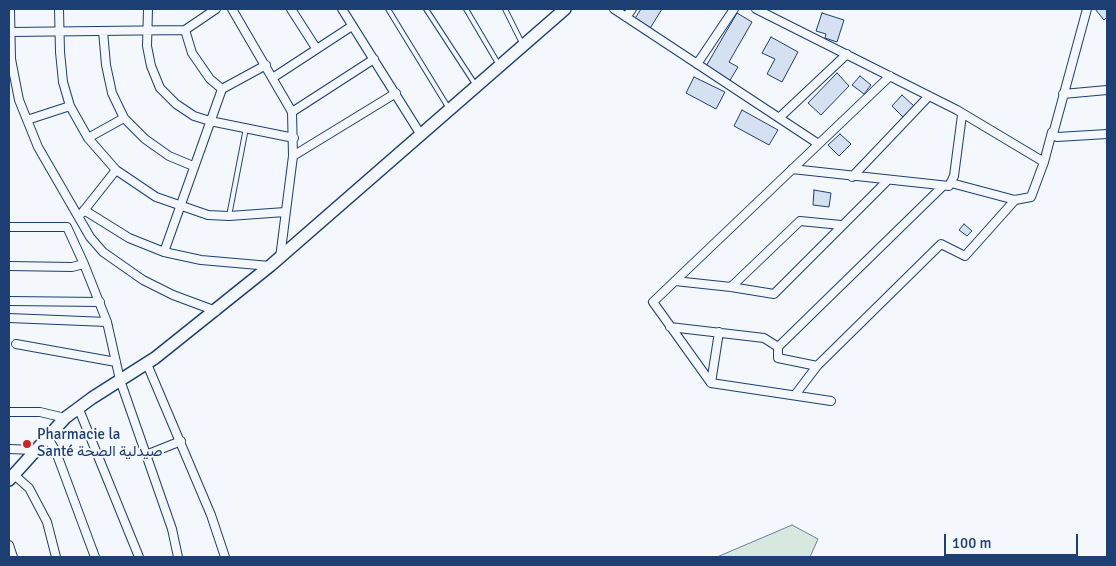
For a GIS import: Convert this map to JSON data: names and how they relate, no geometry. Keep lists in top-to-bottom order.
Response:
{
  "places": ["Pharmacie la Santé صيدلية الصحة"],
  "scale_bar": "100 m"
}
